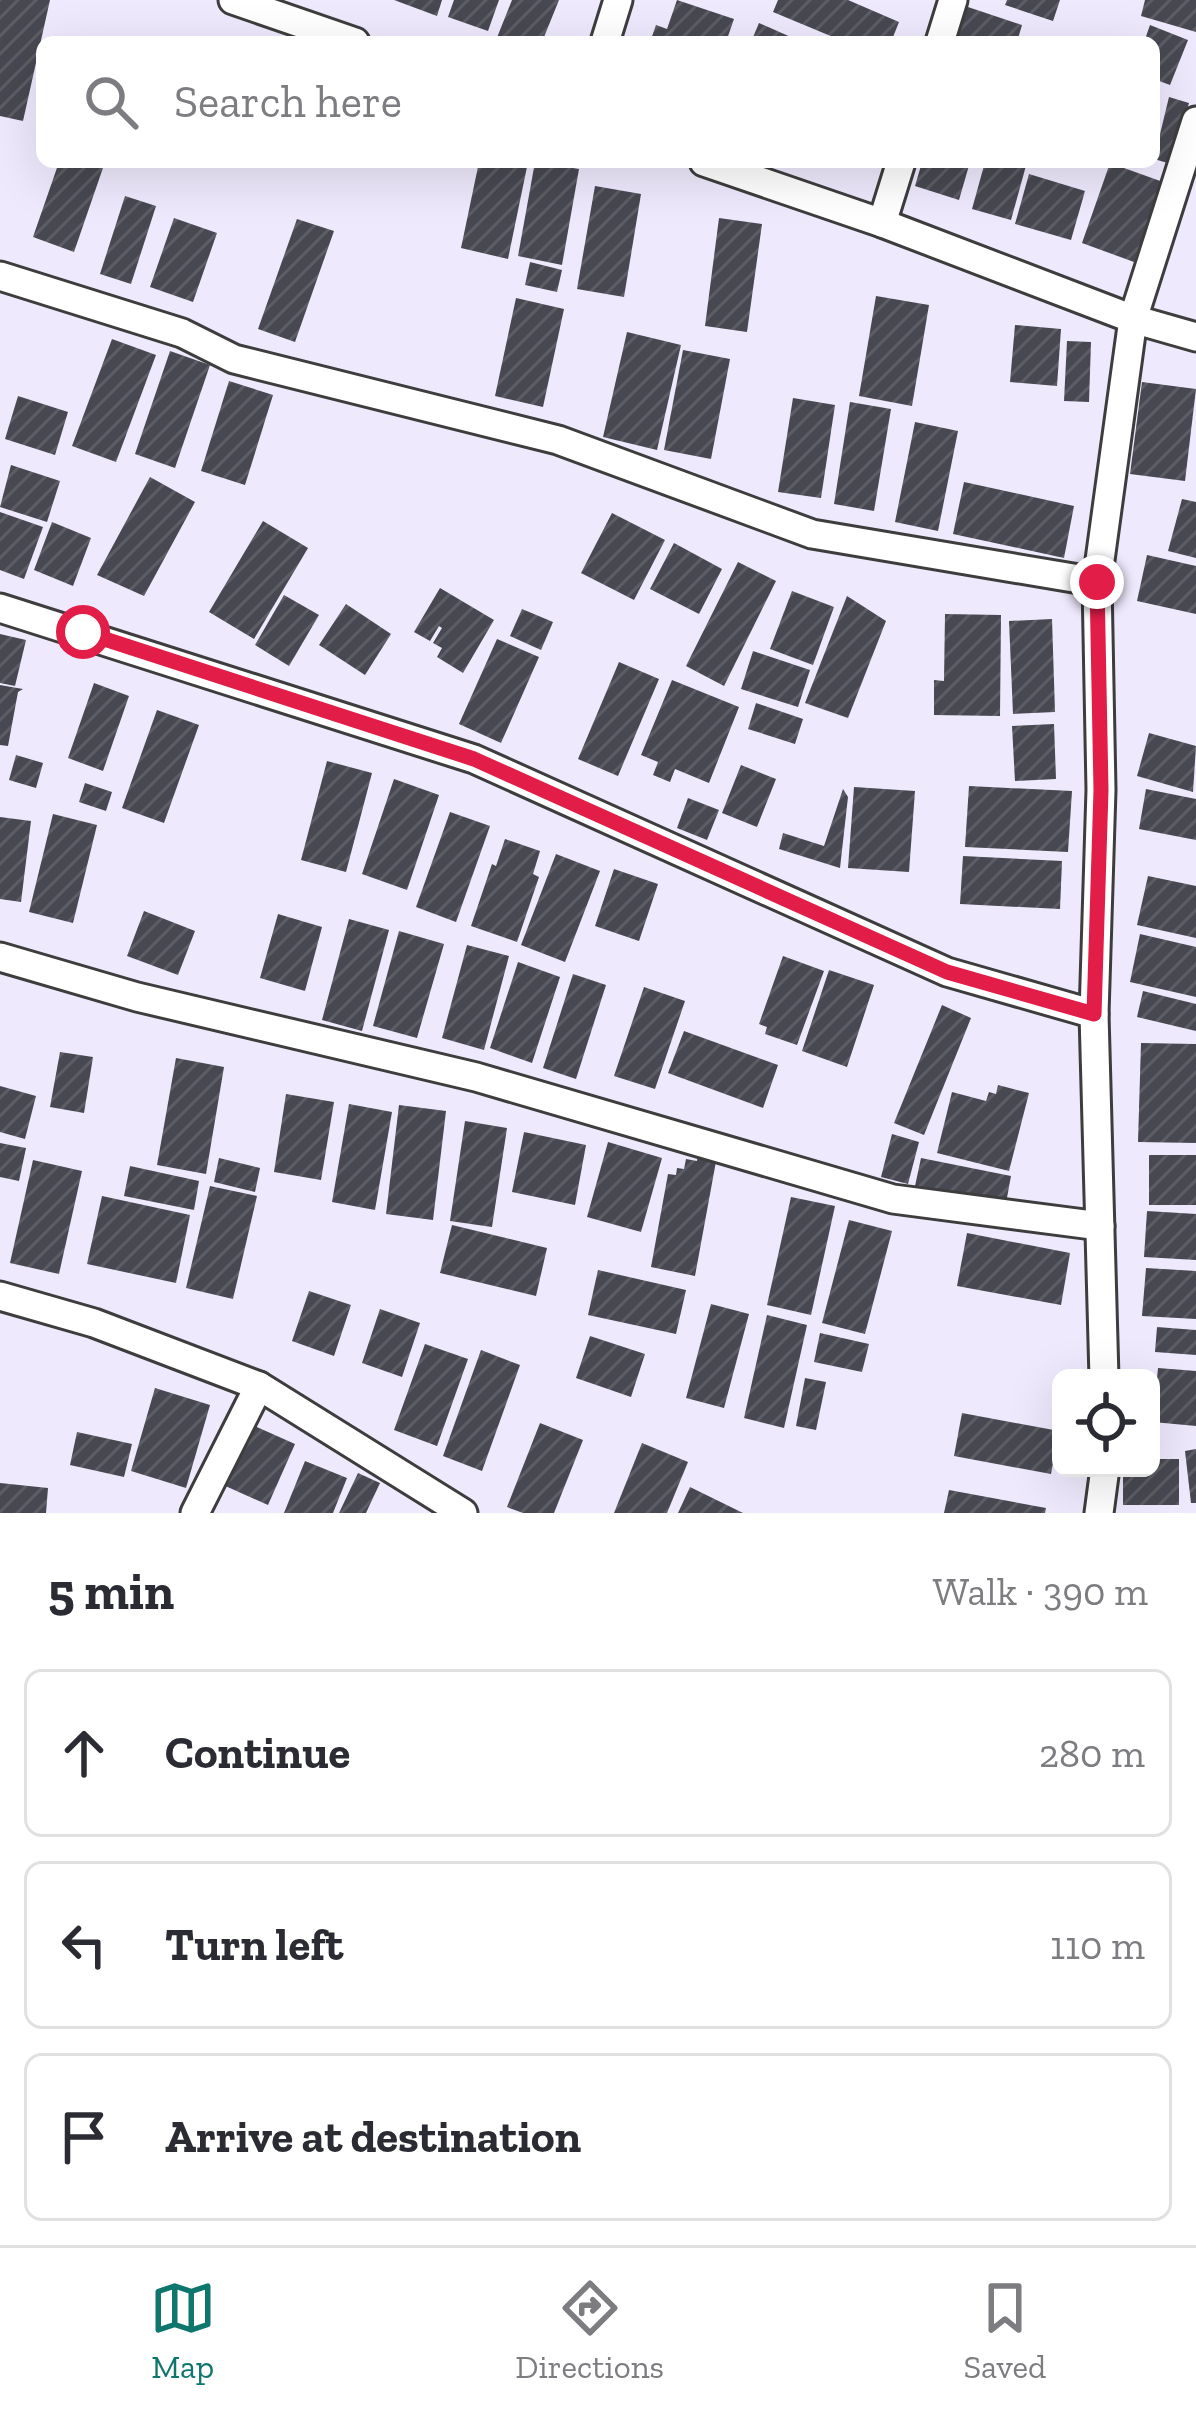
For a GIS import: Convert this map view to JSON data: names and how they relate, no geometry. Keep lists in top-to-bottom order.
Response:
{
  "page": {
    "search": "Search here",
    "heading": ["5 min", "Walk · 390 m"],
    "list": [
      ["Continue", "280 m"],
      ["Turn left", "110 m"],
      "Arrive at destination"
    ],
    "nav": ["Map", "Directions", "Saved"]
  }
}
